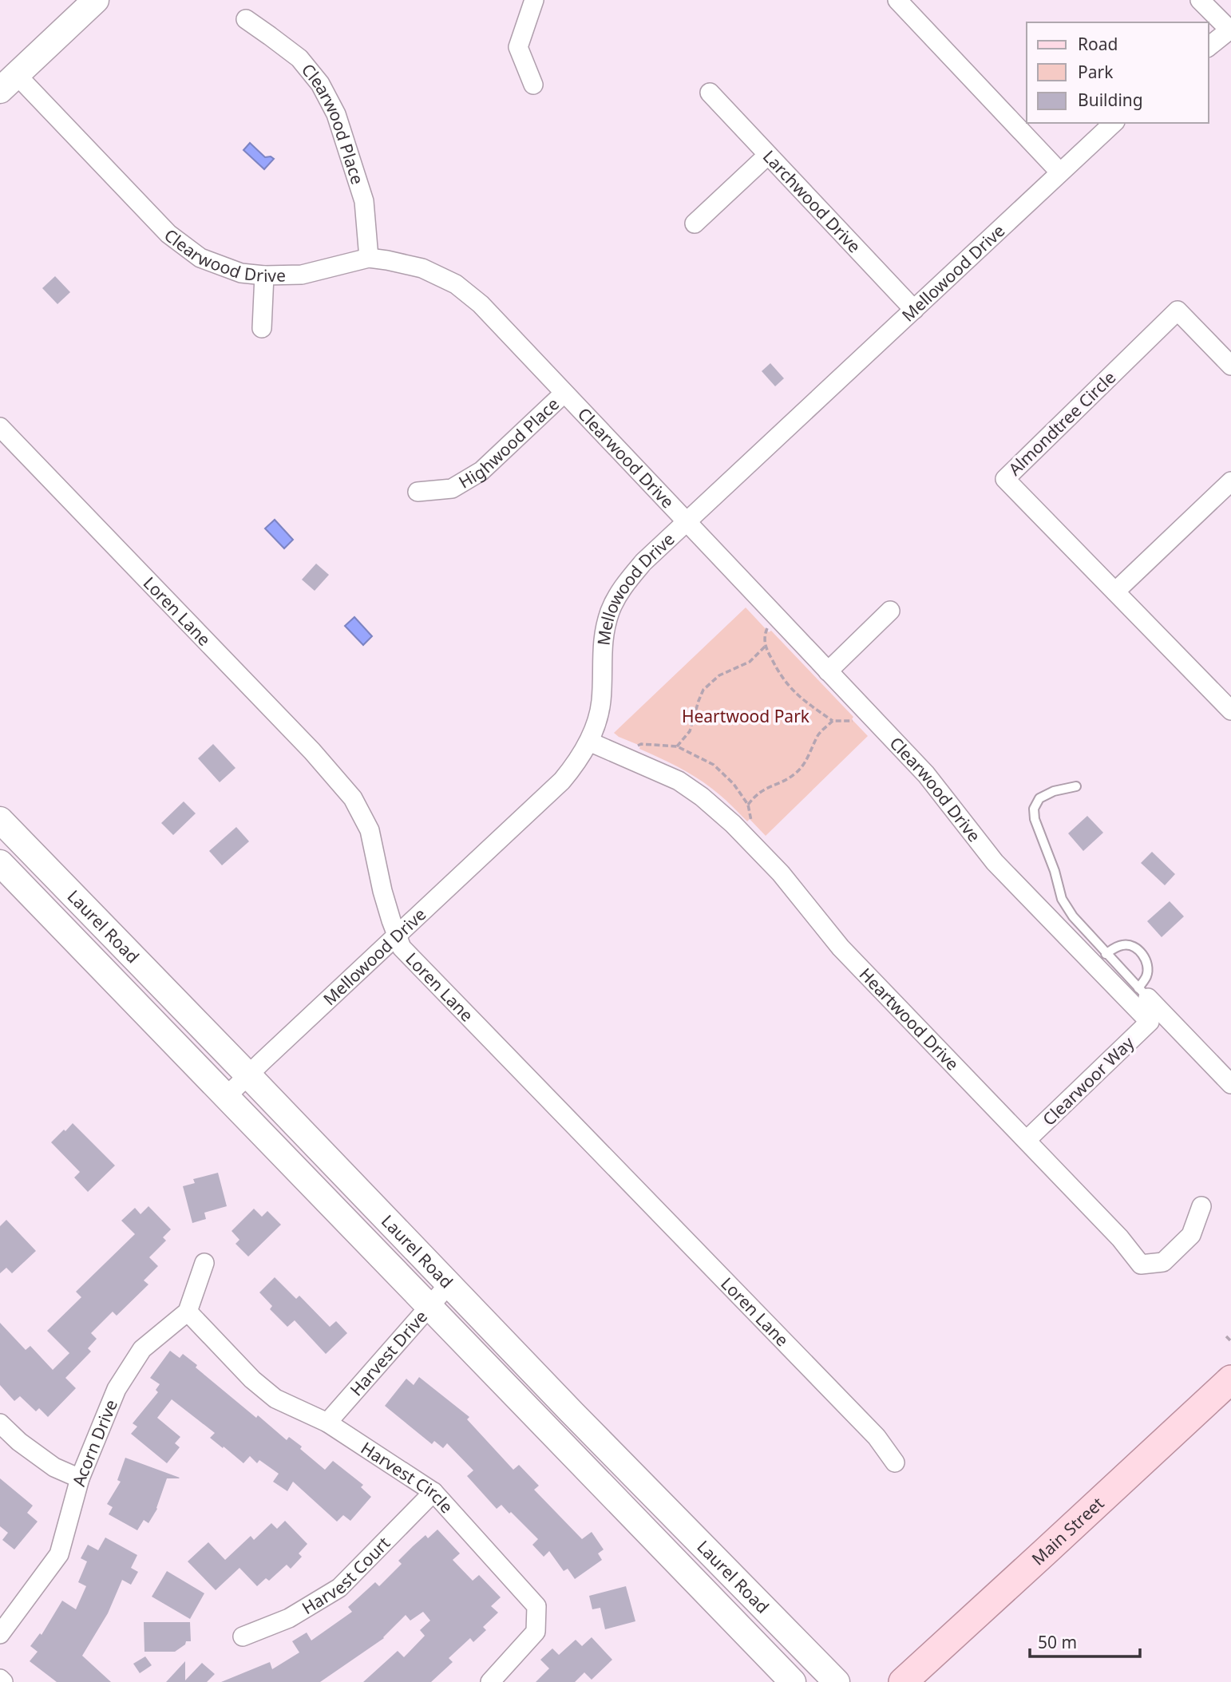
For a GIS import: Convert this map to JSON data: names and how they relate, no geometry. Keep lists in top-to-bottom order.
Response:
{
  "streets": {
    "main road": ["Laurel Road", "Main Street"],
    "street": [
      "Clearwood Place",
      "Larchwood Drive",
      "Clearwood Drive",
      "Mellowood Drive",
      "Almondtree Circle",
      "Highwood Place",
      "Loren Lane",
      "Heartwood Drive",
      "Clearwoor Way",
      "Harvest Drive",
      "Acorn Drive",
      "Harvest Circle",
      "Harvest Court"
    ]
  },
  "crossings": [
    ["Clearwood Place", "Clearwood Drive"],
    ["Larchwood Drive", "Mellowood Drive"],
    ["Clearwood Drive", "Mellowood Drive"],
    ["Clearwood Drive", "Highwood Place"],
    ["Clearwood Drive", "Clearwoor Way"],
    ["Mellowood Drive", "Loren Lane"],
    ["Mellowood Drive", "Laurel Road"],
    ["Mellowood Drive", "Heartwood Drive"],
    ["Laurel Road", "Harvest Drive"],
    ["Heartwood Drive", "Clearwoor Way"],
    ["Harvest Drive", "Harvest Circle"],
    ["Acorn Drive", "Harvest Circle"],
    ["Harvest Circle", "Harvest Court"]
  ],
  "parks": ["Heartwood Park"],
  "legend": ["Road", "Park", "Building"],
  "scale_bar": "50 m"
}
